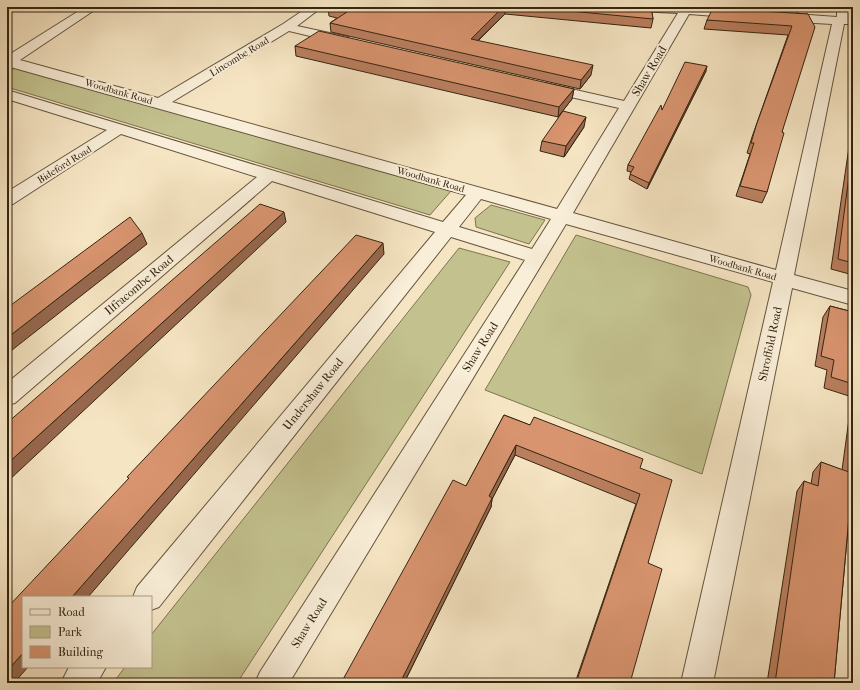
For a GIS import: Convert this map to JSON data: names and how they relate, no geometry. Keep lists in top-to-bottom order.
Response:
{
  "streets": {
    "street": [
      "Lincombe Road",
      "Shaw Road",
      "Woodbank Road",
      "Bideford Road",
      "Ilfracombe Road",
      "Shroffold Road",
      "Undershaw Road"
    ]
  },
  "crossings": [
    ["Lincombe Road", "Woodbank Road"],
    ["Shaw Road", "Woodbank Road"],
    ["Woodbank Road", "Shroffold Road"],
    ["Woodbank Road", "Undershaw Road"]
  ],
  "legend": ["Road", "Park", "Building"]
}
